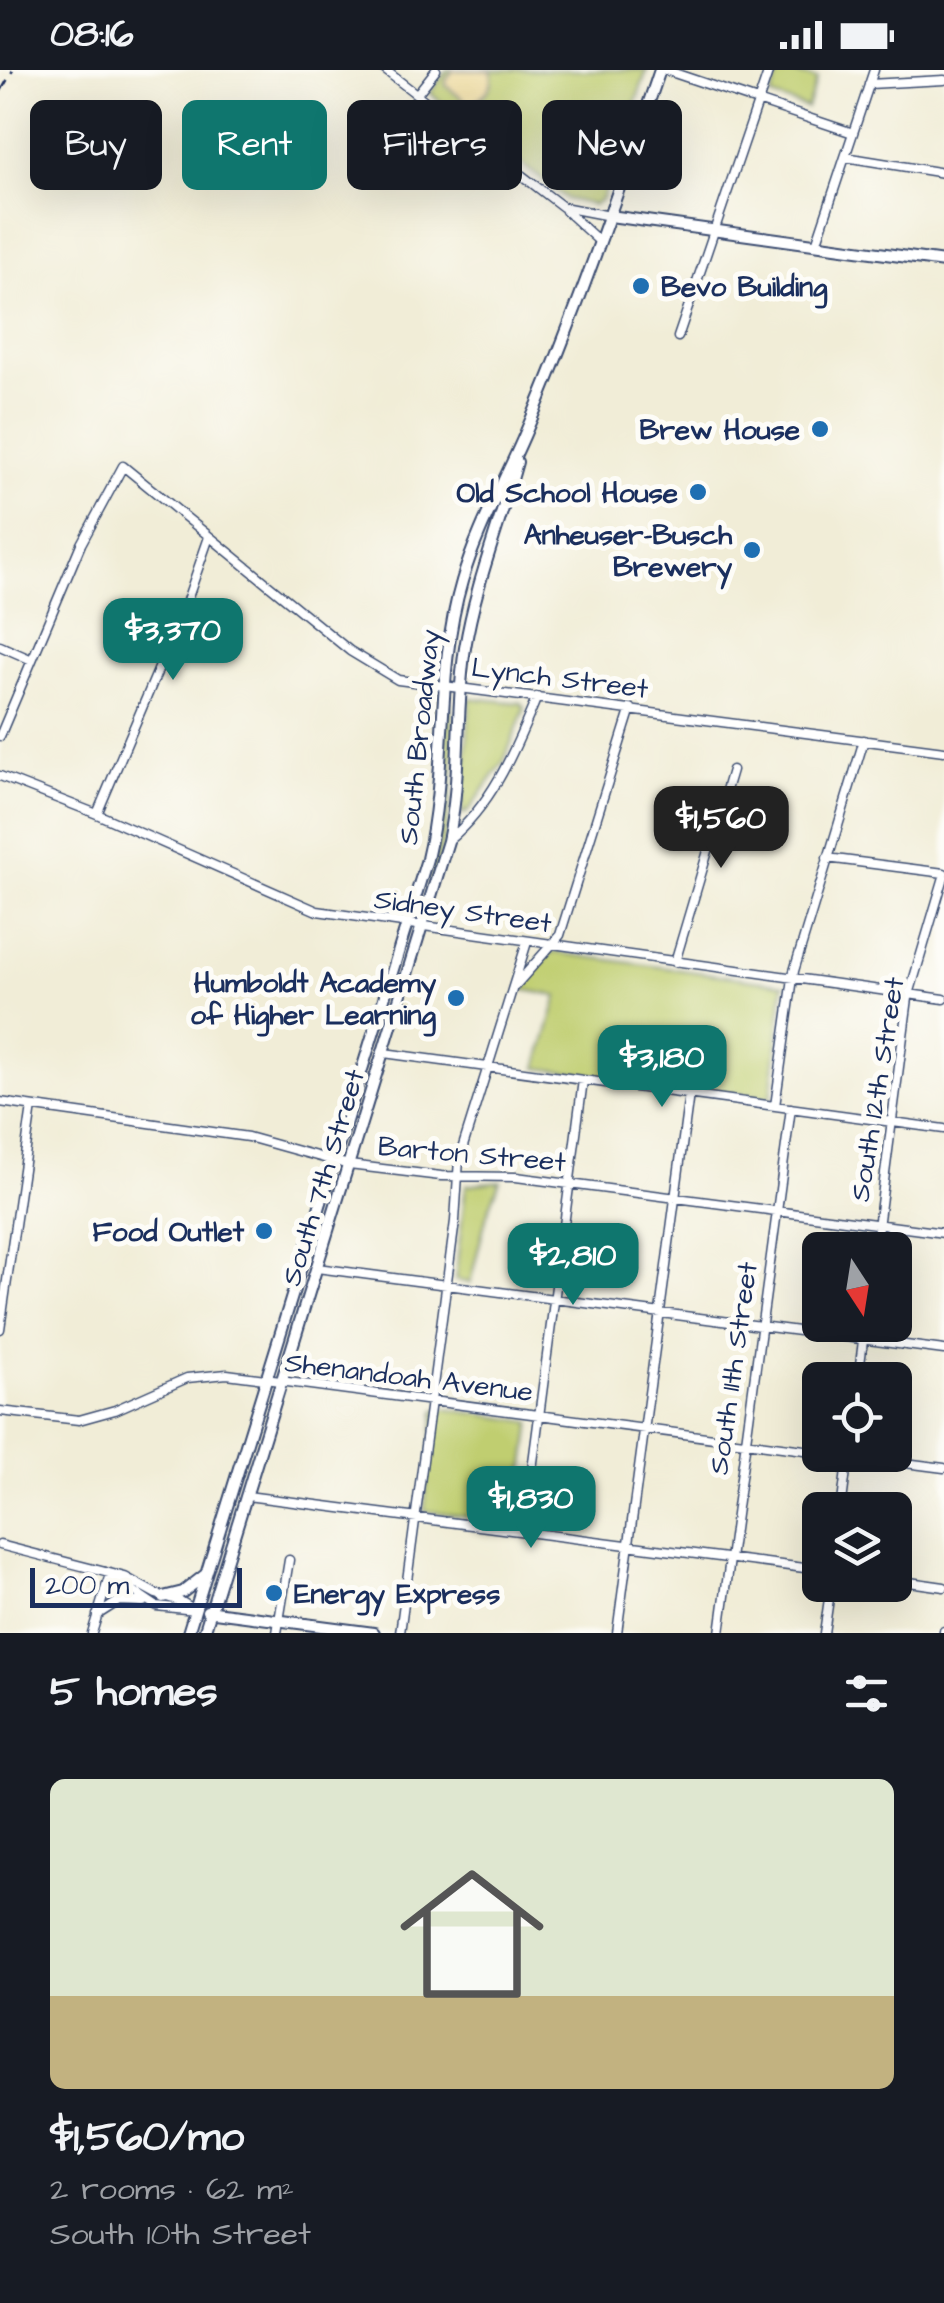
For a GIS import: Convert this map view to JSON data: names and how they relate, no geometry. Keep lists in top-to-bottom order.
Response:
{
  "streets": {
    "main road": ["South Broadway", "South 7th Street"],
    "street": [
      "Lynch Street",
      "Sidney Street",
      "South 12th Street",
      "Barton Street",
      "South 11th Street",
      "Shenandoah Avenue"
    ]
  },
  "crossings": [
    ["Lynch Street", "South Broadway"],
    ["Lynch Street", "South 7th Street"],
    ["South Broadway", "South 7th Street"],
    ["Sidney Street", "South 12th Street"],
    ["Sidney Street", "South 7th Street"],
    ["South 12th Street", "Barton Street"],
    ["Barton Street", "South 7th Street"],
    ["Barton Street", "South 11th Street"],
    ["South 7th Street", "Shenandoah Avenue"],
    ["South 11th Street", "Shenandoah Avenue"]
  ],
  "places": [
    "Bevo Building",
    "Brew House",
    "Old School House",
    "Anheuser-Busch Brewery",
    "Humboldt Academy of Higher Learning",
    "Food Outlet",
    "Energy Express"
  ],
  "scale_bar": "200 m",
  "north": "bottom",
  "page": {
    "status": "08:16",
    "chip": [
      "Buy",
      "Rent",
      "Filters",
      "New"
    ],
    "price": [
      "$3,370",
      "$1,560",
      "$3,180",
      "$2,810",
      "$1,830"
    ],
    "scale": "200 m",
    "heading": "5 homes",
    "list": [
      {
        "name": "$1,560/mo",
        "note": "2 rooms · 62 m² · South 10th Street"
      }
    ]
  }
}
